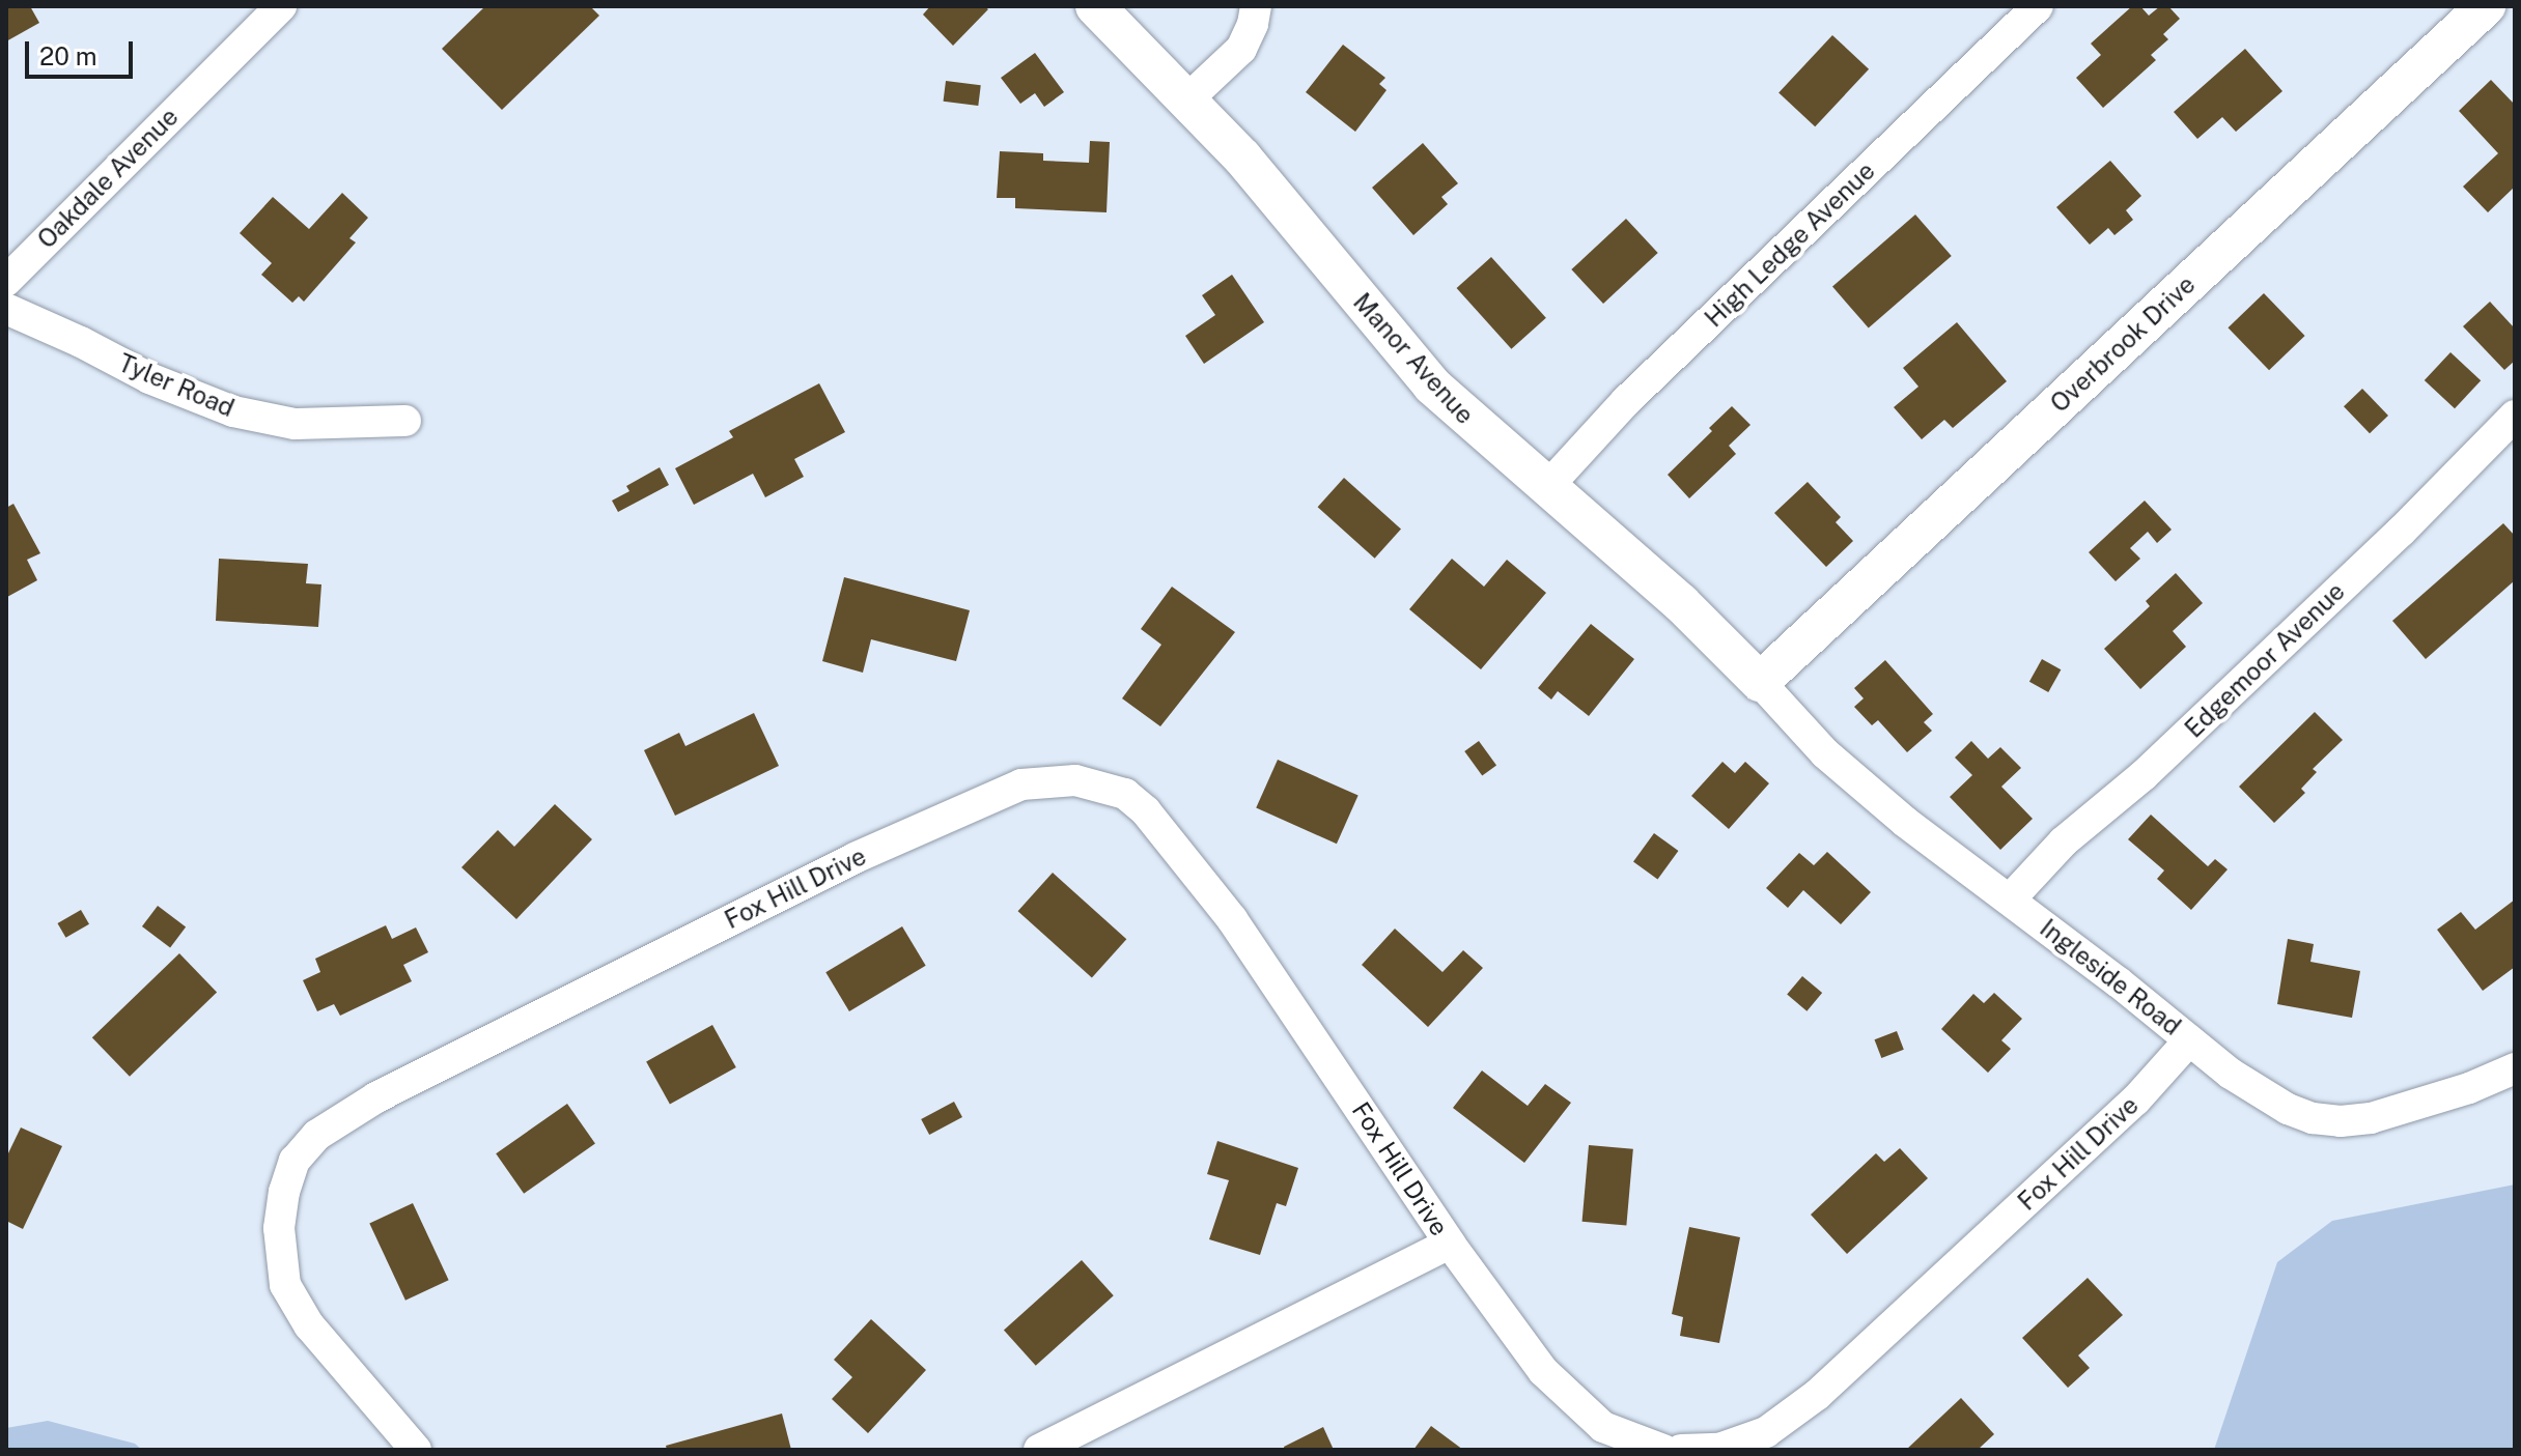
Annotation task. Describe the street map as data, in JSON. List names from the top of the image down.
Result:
{
  "streets": {
    "street": [
      "Oakdale Avenue",
      "High Ledge Avenue",
      "Overbrook Drive",
      "Manor Avenue",
      "Tyler Road",
      "Edgemoor Avenue",
      "Fox Hill Drive",
      "Ingleside Road"
    ]
  },
  "crossings": [
    ["High Ledge Avenue", "Manor Avenue"],
    ["Overbrook Drive", "Manor Avenue"],
    ["Overbrook Drive", "Ingleside Road"],
    ["Manor Avenue", "Ingleside Road"],
    ["Edgemoor Avenue", "Ingleside Road"],
    ["Fox Hill Drive", "Ingleside Road"]
  ],
  "scale_bar": "20 m"
}
